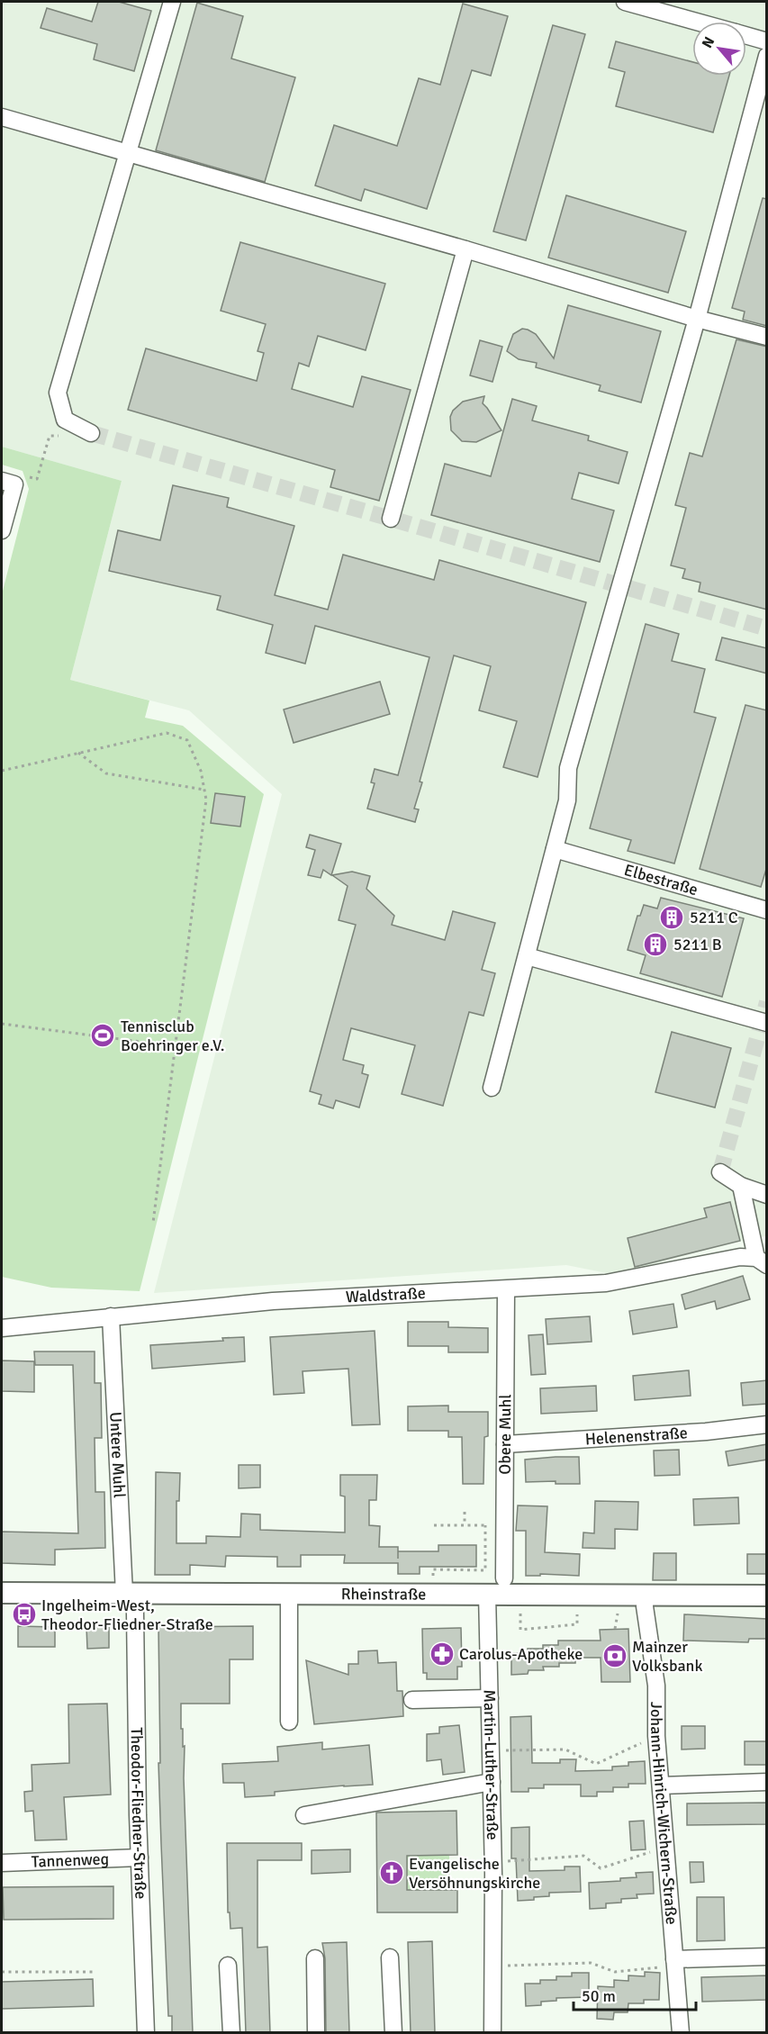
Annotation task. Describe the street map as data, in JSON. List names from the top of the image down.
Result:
{
  "streets": {
    "main road": ["Rheinstraße"],
    "street": [
      "Elbestraße",
      "Waldstraße",
      "Obere Muhl",
      "Helenenstraße",
      "Untere Muhl",
      "Martin-Luther-Straße",
      "Theodor-Fliedner-Straße",
      "Johann-Hinrich-Wichern-Straße",
      "Tannenweg"
    ]
  },
  "crossings": [
    ["Waldstraße", "Obere Muhl"],
    ["Waldstraße", "Untere Muhl"],
    ["Obere Muhl", "Helenenstraße"],
    ["Untere Muhl", "Rheinstraße"],
    ["Untere Muhl", "Theodor-Fliedner-Straße"],
    ["Rheinstraße", "Martin-Luther-Straße"],
    ["Rheinstraße", "Theodor-Fliedner-Straße"],
    ["Rheinstraße", "Johann-Hinrich-Wichern-Straße"],
    ["Theodor-Fliedner-Straße", "Tannenweg"]
  ],
  "places": {
    "building": ["5211 C", "5211 B"],
    "sports": ["Tennisclub Boehringer e.V."],
    "bus stop": ["Ingelheim-West, Theodor-Fliedner-Straße"],
    "pharmacy": ["Carolus-Apotheke"],
    "bank": ["Mainzer Volksbank"],
    "church": ["Evangelische Versöhnungskirche"]
  },
  "scale_bar": "50 m",
  "north": "top left"
}
